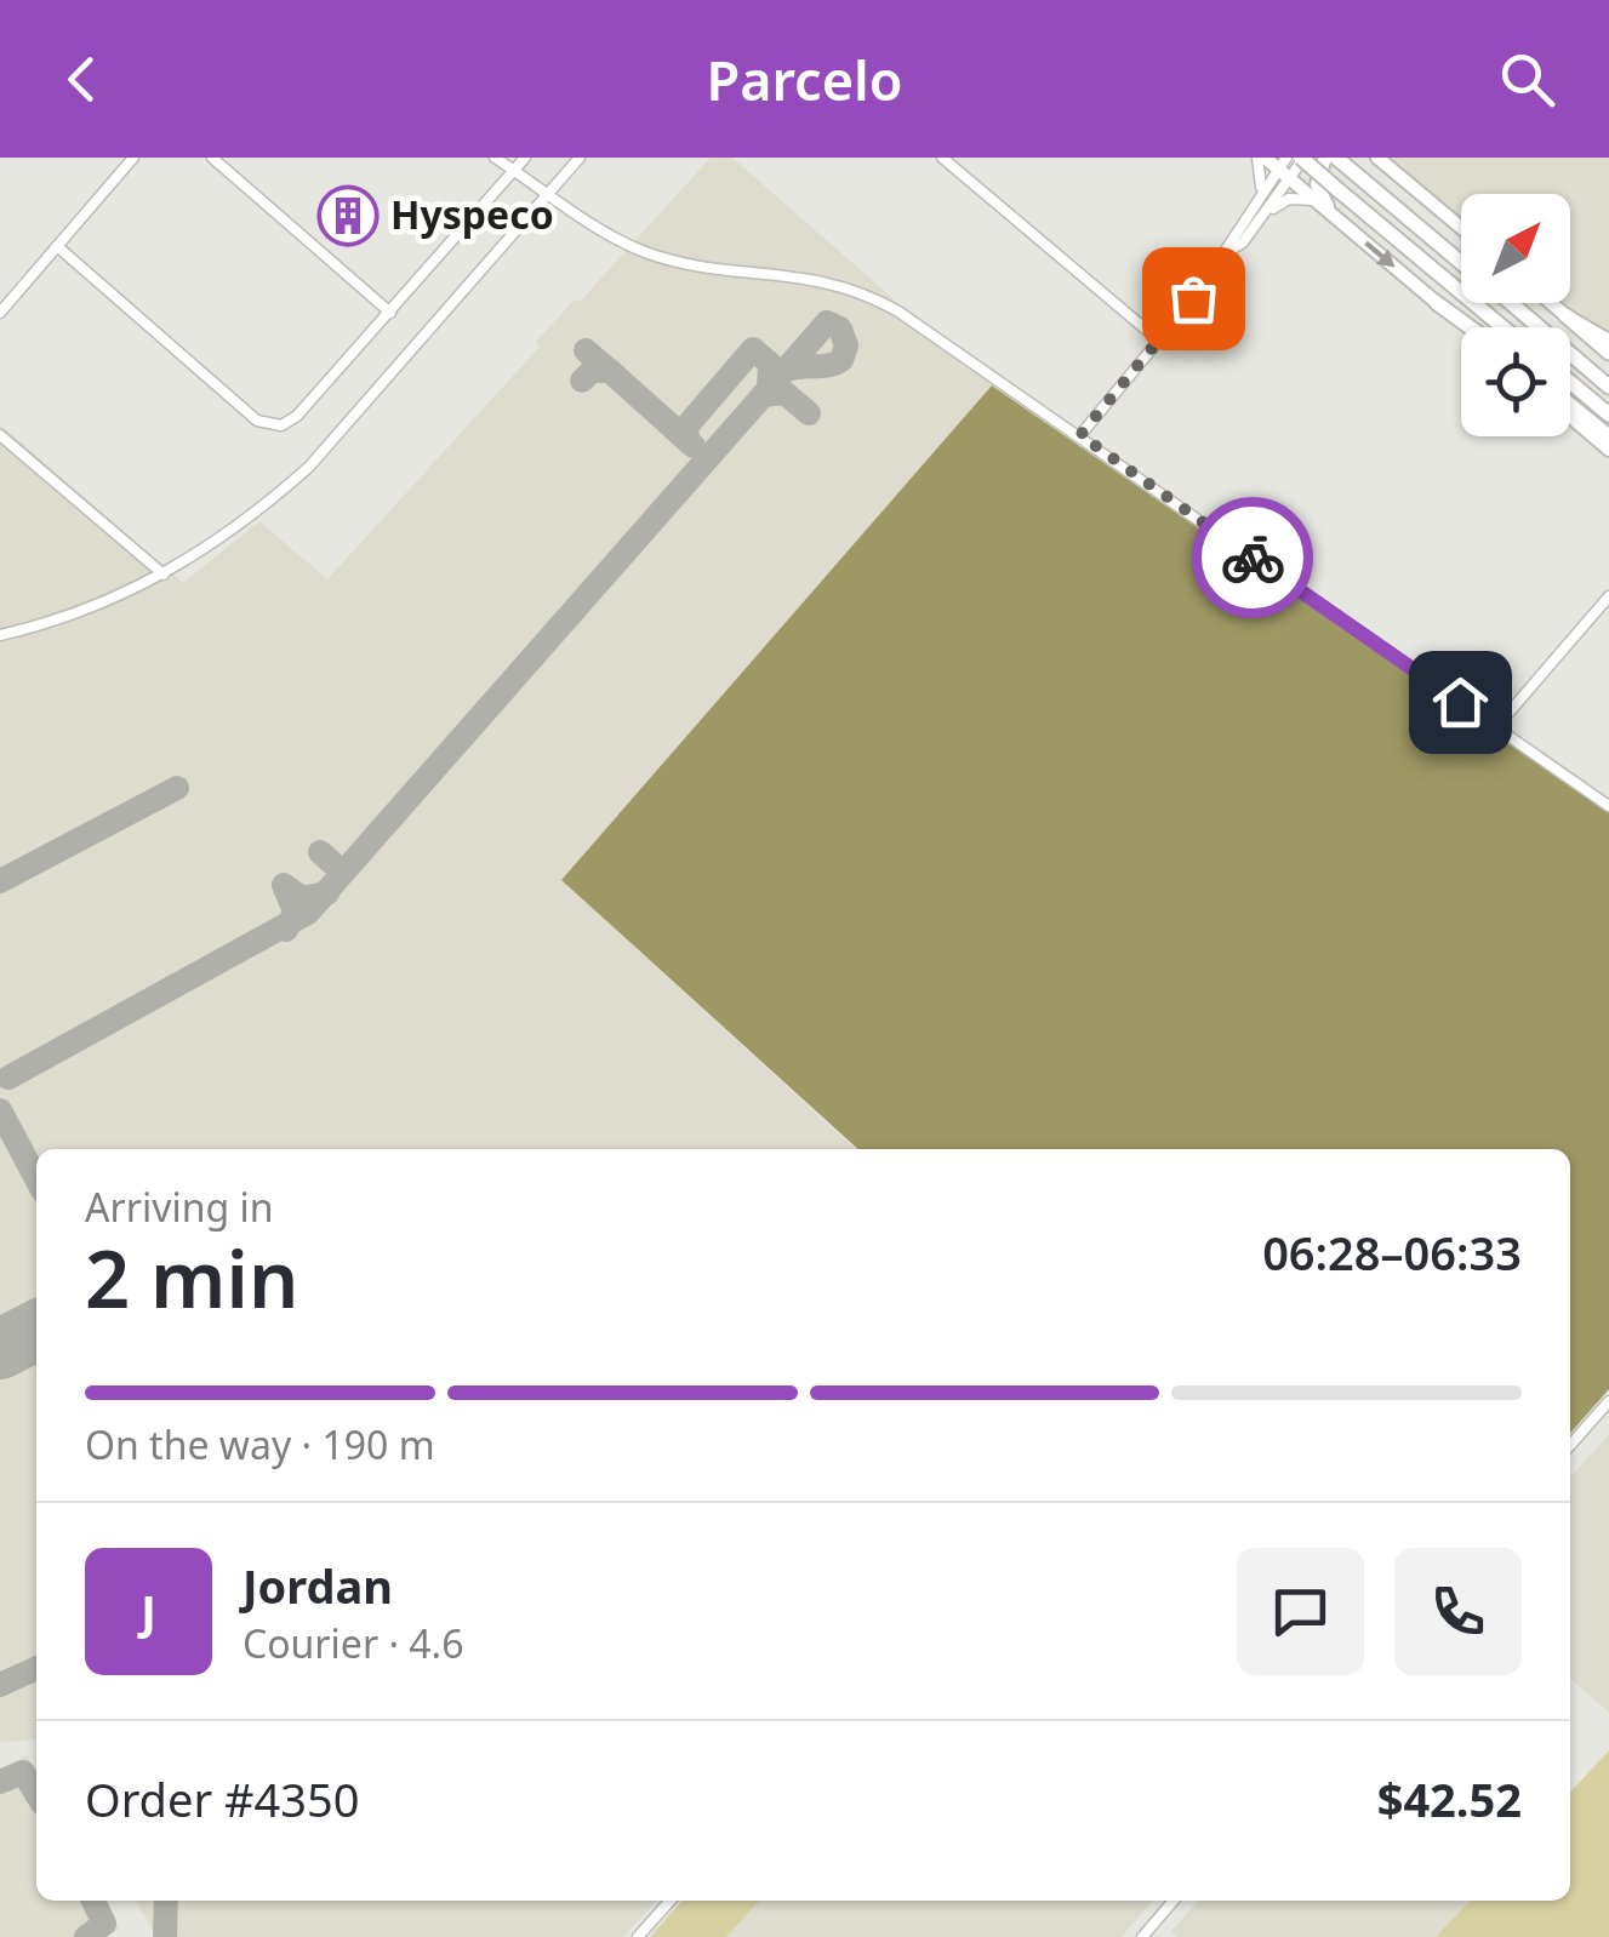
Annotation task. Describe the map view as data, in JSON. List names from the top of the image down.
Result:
{
  "places": {
    "building": ["Hyspeco"]
  },
  "north": "top right",
  "page": {
    "header": "Parcelo",
    "heading": ["2 min", "Arriving in", "06:28–06:33"],
    "panel": [
      "Jordan",
      "Courier · 4.6",
      "Order #4350",
      "$42.52"
    ],
    "bar": "On the way · 190 m",
    "round": "J"
  }
}
